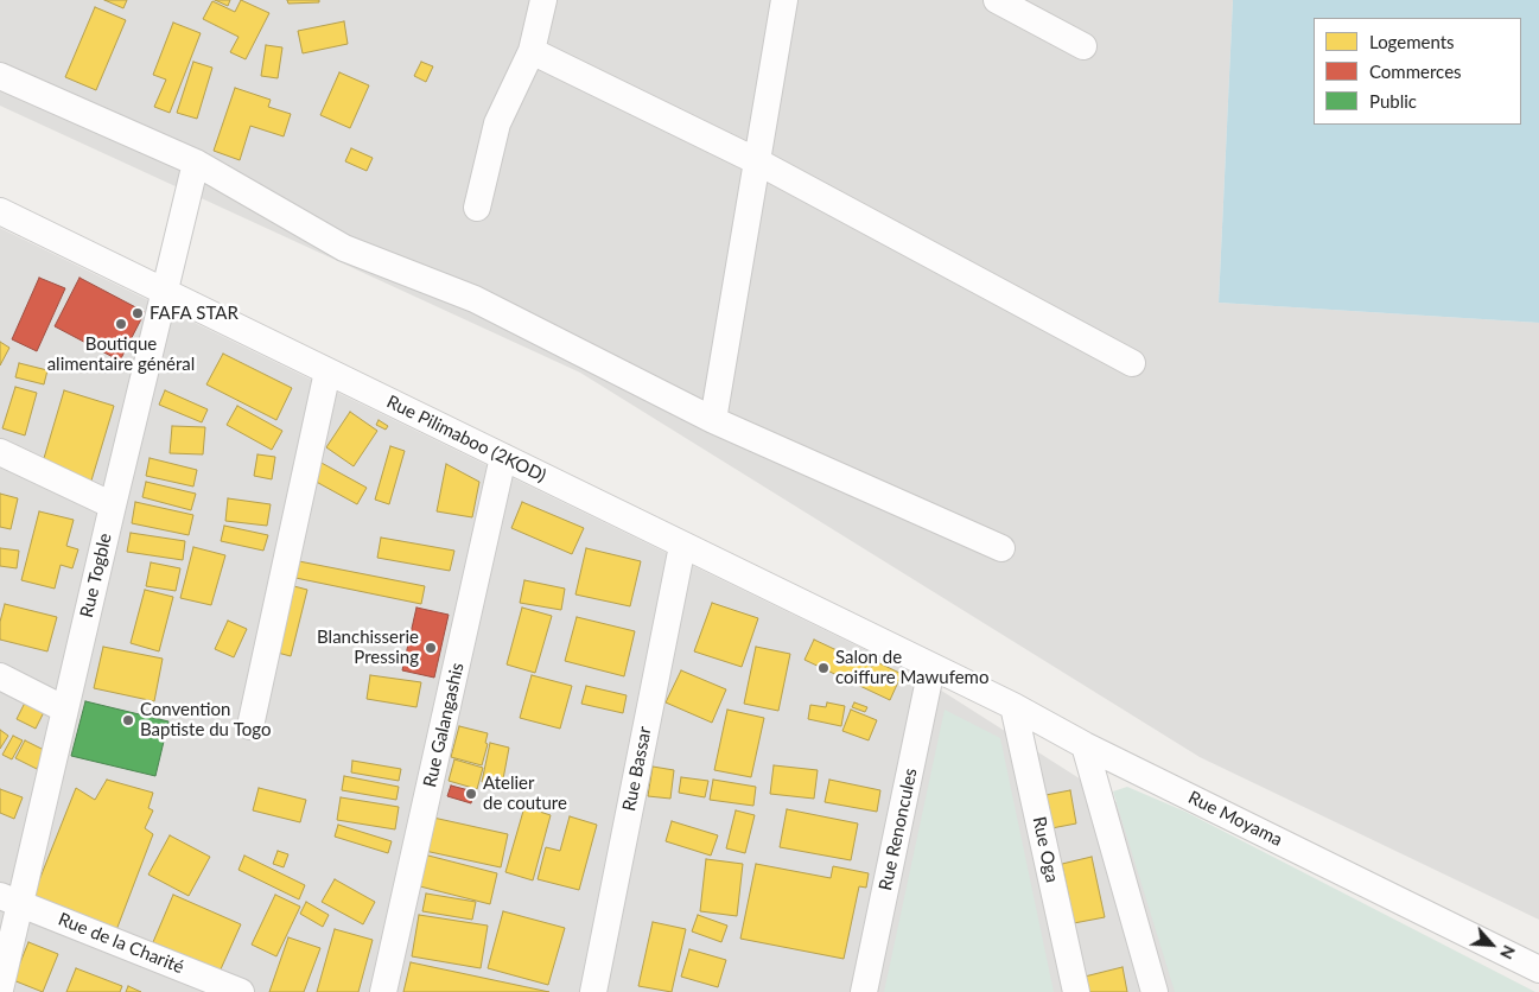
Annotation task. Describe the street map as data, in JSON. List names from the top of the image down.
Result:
{
  "streets": {
    "street": [
      "Rue Pilimaboo (2KOD)",
      "Rue Togble",
      "Rue Galangashis",
      "Rue Bassar",
      "Rue Moyama",
      "Rue Renoncules",
      "Rue Oga",
      "Rue de la Charité"
    ]
  },
  "crossings": [
    ["Rue Pilimaboo (2KOD)", "Rue Togble"],
    ["Rue Pilimaboo (2KOD)", "Rue Galangashis"],
    ["Rue Pilimaboo (2KOD)", "Rue Bassar"],
    ["Rue Pilimaboo (2KOD)", "Rue Moyama"],
    ["Rue Pilimaboo (2KOD)", "Rue Renoncules"],
    ["Rue Togble", "Rue de la Charité"],
    ["Rue Moyama", "Rue Renoncules"],
    ["Rue Moyama", "Rue Oga"]
  ],
  "places": [
    "FAFA STAR",
    "Boutique alimentaire général",
    "Blanchisserie Pressing",
    "Salon de coiffure Mawufemo",
    "Convention Baptiste du Togo",
    "Atelier de couture"
  ],
  "legend": ["Logements", "Commerces", "Public"],
  "north": "bottom right"
}
